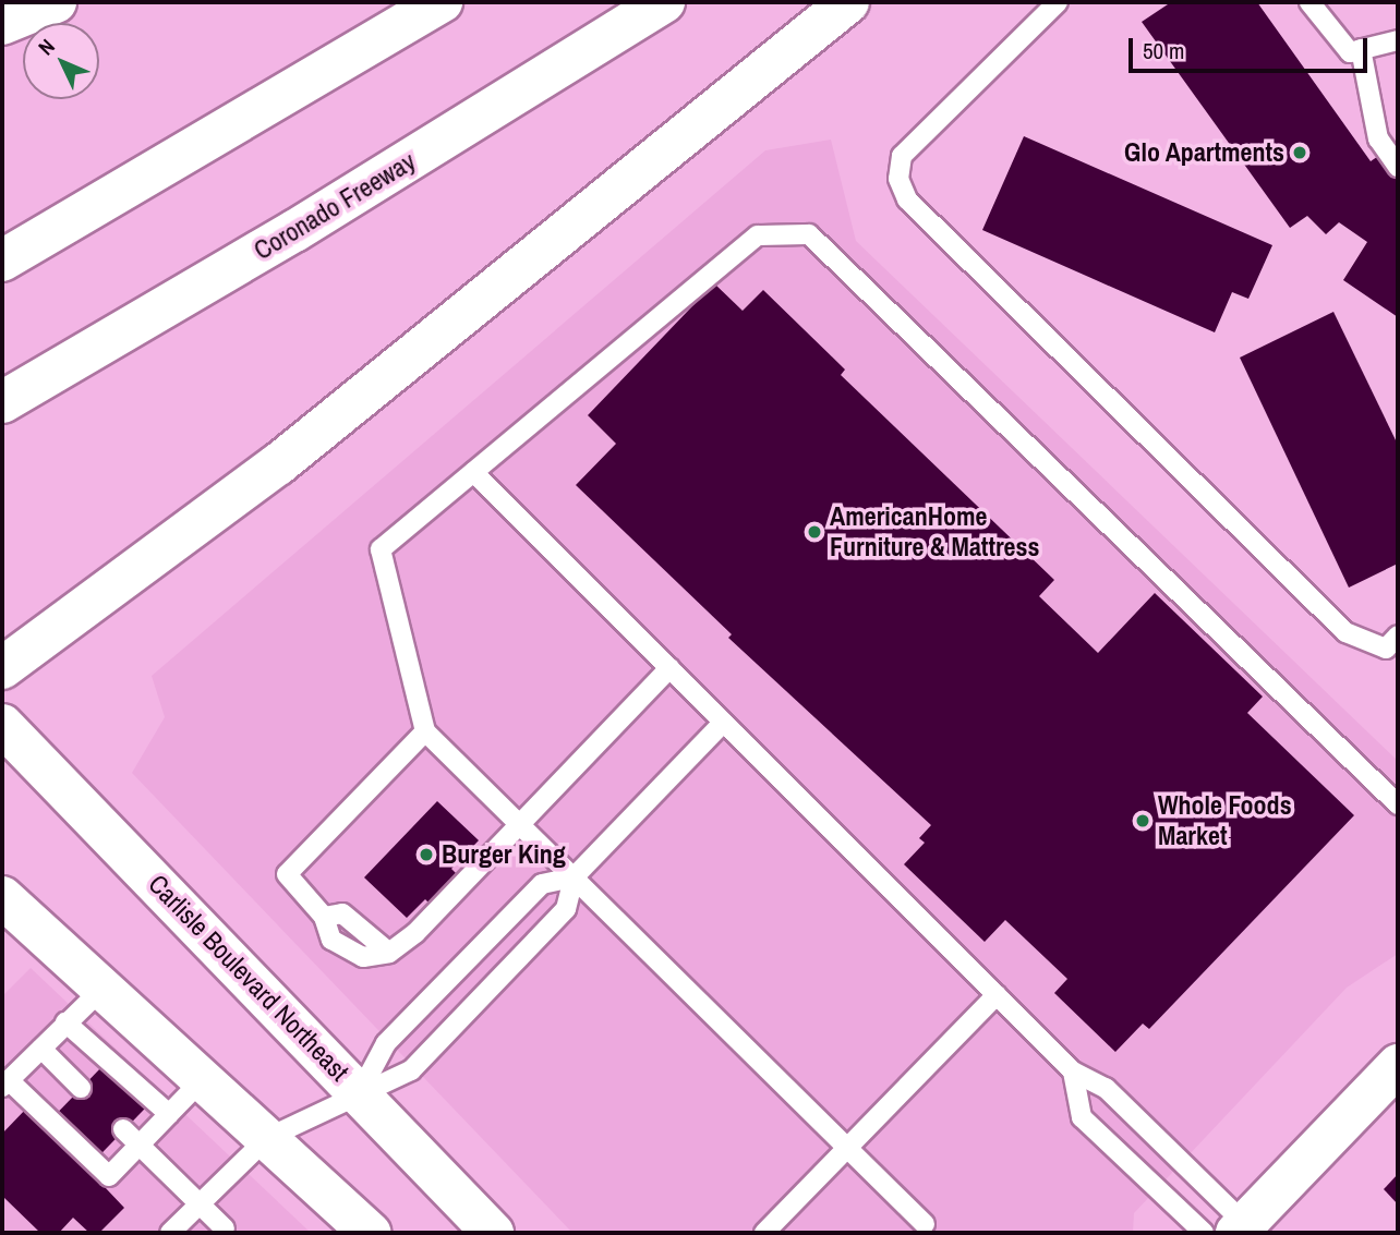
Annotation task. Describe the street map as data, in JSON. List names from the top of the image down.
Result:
{
  "streets": {
    "main road": ["Coronado Freeway", "Carlisle Boulevard Northeast"]
  },
  "places": [
    "Glo Apartments",
    "AmericanHome Furniture & Mattress",
    "Whole Foods Market",
    "Burger King"
  ],
  "scale_bar": "50 m",
  "north": "top left"
}
